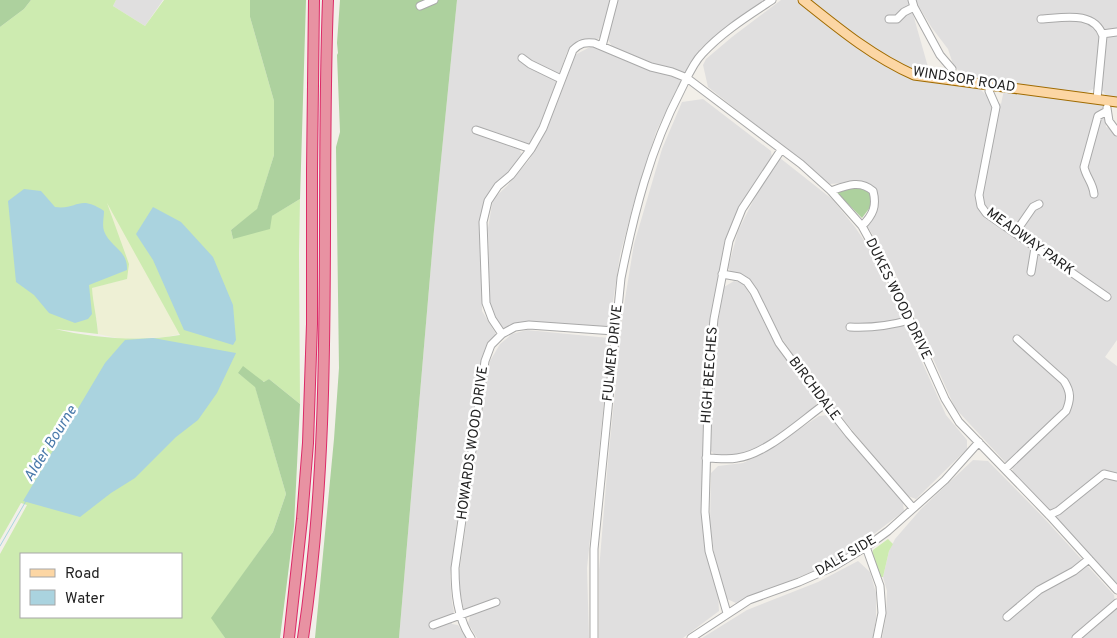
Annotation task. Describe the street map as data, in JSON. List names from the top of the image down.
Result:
{
  "streets": {
    "main road": ["WINDSOR ROAD"],
    "street": [
      "MEADWAY PARK",
      "DUKES WOOD DRIVE",
      "FULMER DRIVE",
      "HIGH BEECHES",
      "BIRCHDALE",
      "HOWARDS WOOD DRIVE",
      "DALE SIDE"
    ]
  },
  "crossings": [
    ["WINDSOR ROAD", "MEADWAY PARK"],
    ["DUKES WOOD DRIVE", "FULMER DRIVE"],
    ["DUKES WOOD DRIVE", "HIGH BEECHES"],
    ["DUKES WOOD DRIVE", "DALE SIDE"],
    ["HIGH BEECHES", "BIRCHDALE"],
    ["HIGH BEECHES", "DALE SIDE"],
    ["BIRCHDALE", "DALE SIDE"]
  ],
  "water": ["Alder Bourne"],
  "legend": ["Road", "Water"]
}
